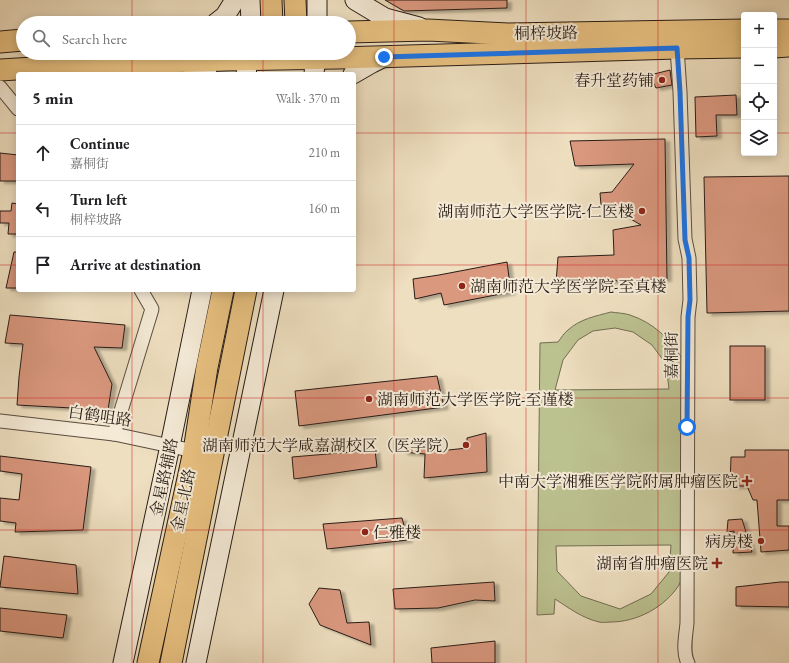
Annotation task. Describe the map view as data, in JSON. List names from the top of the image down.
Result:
{
  "streets": {
    "main road": ["桐梓坡路", "金星北路"],
    "street": ["嘉桐街", "白鹤咀路", "金星路辅路"]
  },
  "crossings": [
    ["桐梓坡路", "嘉桐街"],
    ["白鹤咀路", "金星路辅路"],
    ["白鹤咀路", "金星北路"]
  ],
  "places": {
    "other": [
      "春升堂药铺",
      "湖南师范大学医学院-仁医楼",
      "湖南师范大学医学院-至真楼",
      "湖南师范大学医学院-至谨楼",
      "湖南师范大学咸嘉湖校区（医学院）",
      "仁雅楼",
      "病房楼"
    ],
    "health": ["中南大学湘雅医学院附属肿瘤医院", "湖南省肿瘤医院"]
  },
  "page": {
    "map_buttons": ["+", "−"],
    "search": "Search here",
    "heading": ["5 min", "Walk · 370 m"],
    "list": [
      ["Continue", "嘉桐街", "210 m"],
      ["Turn left", "桐梓坡路", "160 m"],
      "Arrive at destination"
    ]
  }
}
